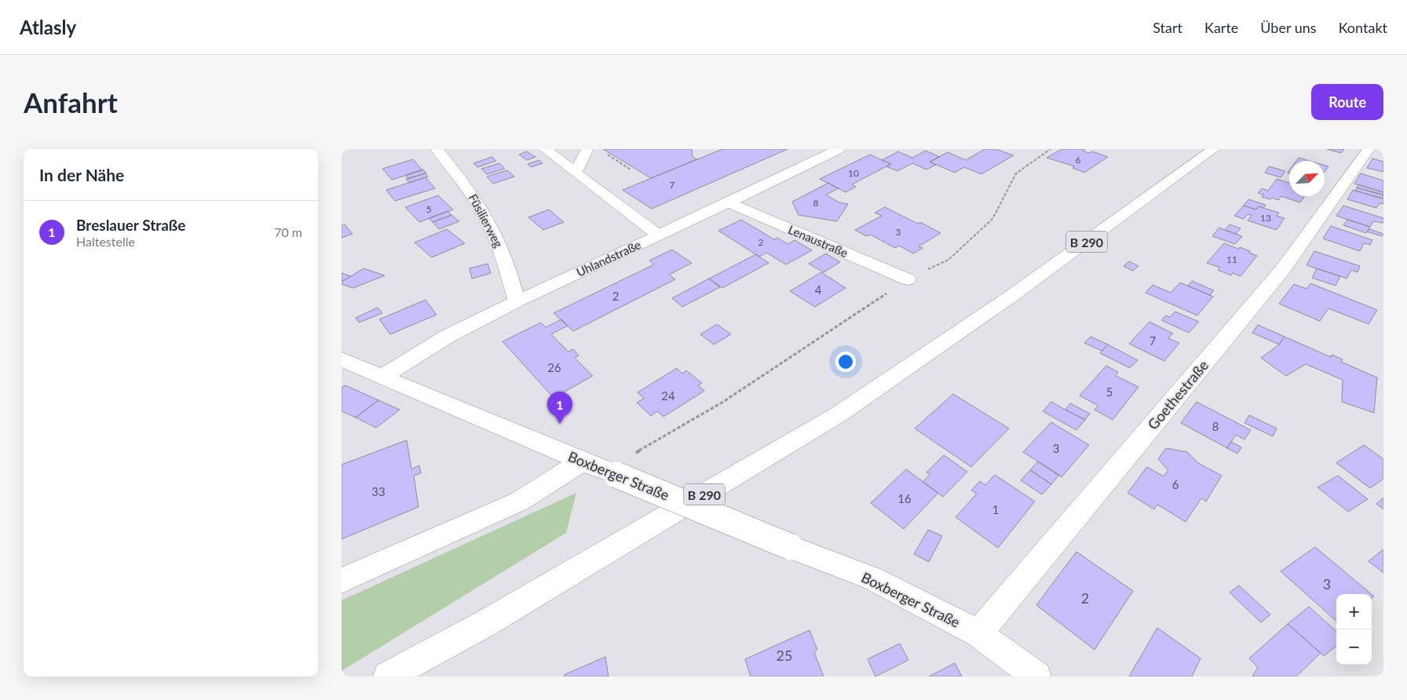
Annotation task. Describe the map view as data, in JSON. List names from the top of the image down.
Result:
{
  "streets": {
    "street": [
      "Füsilierweg",
      "Lenaustraße",
      "B 290",
      "Uhlandstraße",
      "Goethestraße",
      "Boxberger Straße"
    ]
  },
  "crossings": [
    ["Füsilierweg", "Uhlandstraße"],
    ["Lenaustraße", "Uhlandstraße"],
    ["Uhlandstraße", "Boxberger Straße"],
    ["Goethestraße", "Boxberger Straße"]
  ],
  "house_numbers": [
    "6",
    "10",
    "7",
    "8",
    "5",
    "13",
    "3",
    "2",
    "11",
    "4",
    "2",
    "7",
    "26",
    "5",
    "24",
    "8",
    "3",
    "6",
    "33",
    "16",
    "1",
    "3",
    "2",
    "25"
  ],
  "north": "top right",
  "page": {
    "header": "Atlasly",
    "nav": [
      "Start",
      "Karte",
      "Über uns",
      "Kontakt"
    ],
    "buttons": "Route",
    "title": "Anfahrt",
    "heading": "In der Nähe",
    "list": [
      {
        "mark": "1",
        "name": "Breslauer Straße",
        "note": "Haltestelle",
        "value": "70 m"
      }
    ],
    "pins": "1",
    "map_buttons": ["+", "−"]
  }
}
